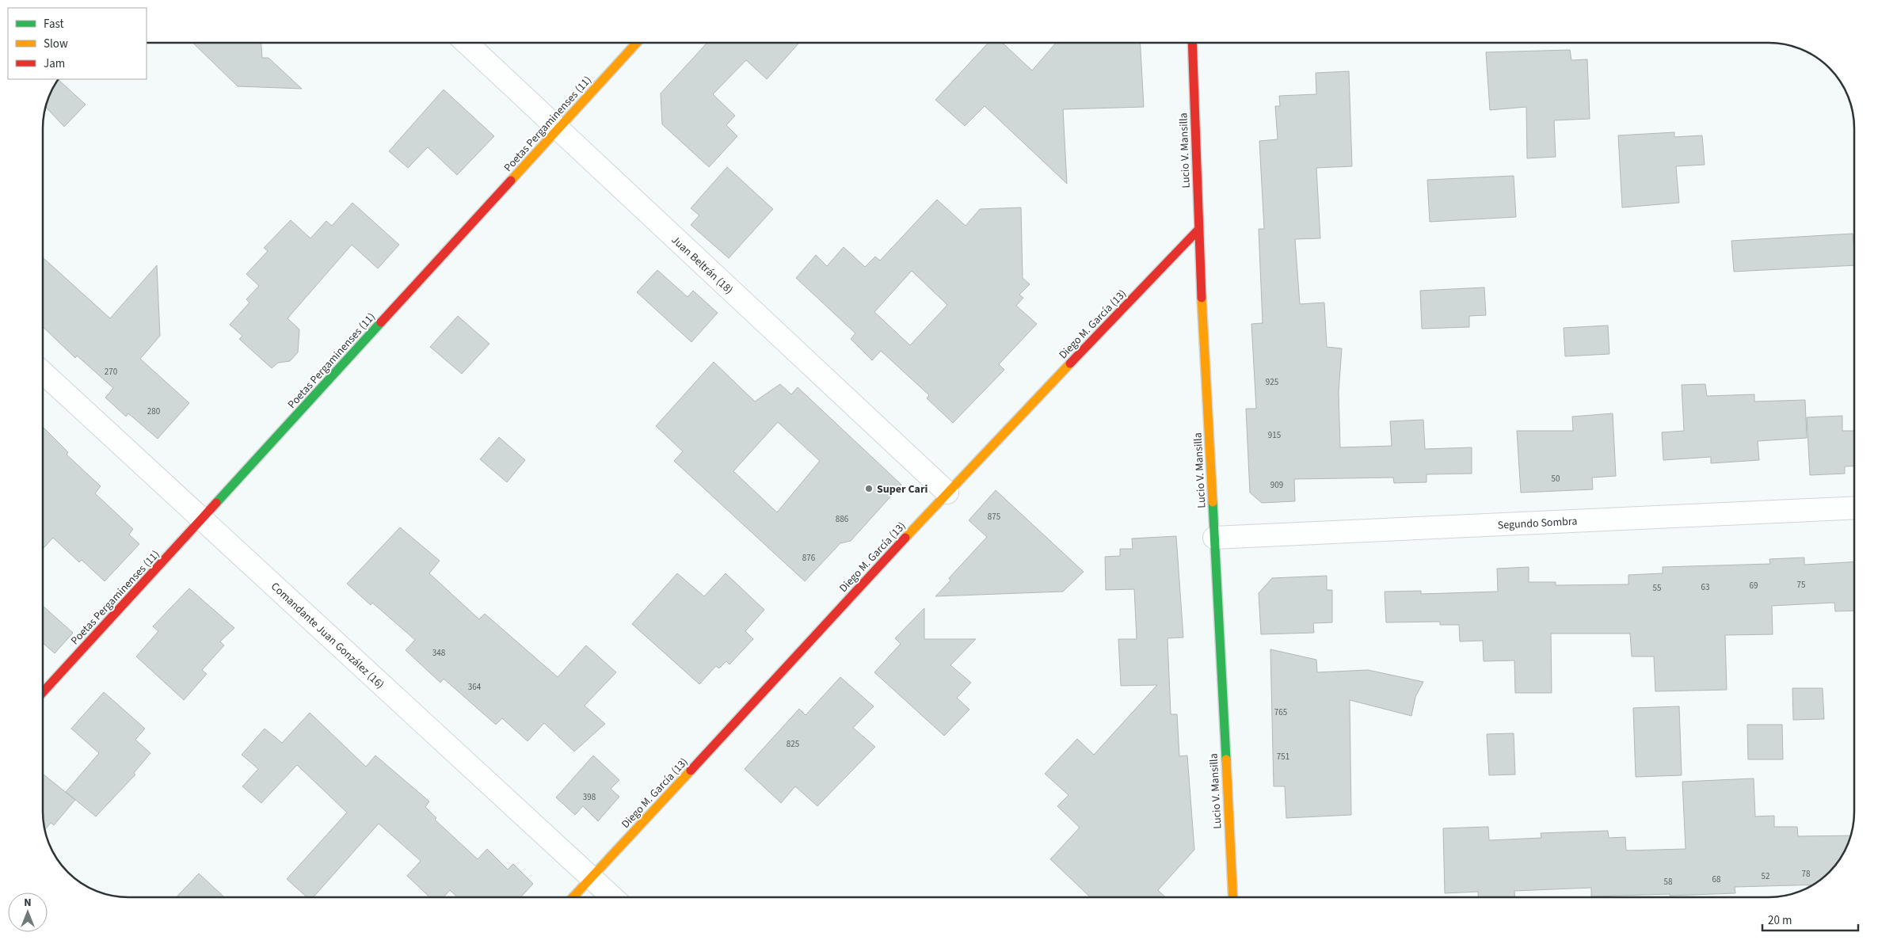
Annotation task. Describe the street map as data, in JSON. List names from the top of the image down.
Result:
{
  "streets": {
    "street": [
      "Poetas Pergaminenses (11)",
      "Lucio V. Mansilla",
      "Juan Beltrán (18)",
      "Diego M. García (13)",
      "Segundo Sombra",
      "Comandante Juan González (16)"
    ]
  },
  "crossings": [
    ["Poetas Pergaminenses (11)", "Juan Beltrán (18)"],
    ["Poetas Pergaminenses (11)", "Comandante Juan González (16)"],
    ["Lucio V. Mansilla", "Diego M. García (13)"],
    ["Lucio V. Mansilla", "Segundo Sombra"],
    ["Juan Beltrán (18)", "Diego M. García (13)"],
    ["Diego M. García (13)", "Comandante Juan González (16)"]
  ],
  "places": ["Super Cari"],
  "house_numbers": [
    "270",
    "925",
    "280",
    "915",
    "50",
    "909",
    "875",
    "886",
    "876",
    "75",
    "69",
    "63",
    "55",
    "348",
    "364",
    "765",
    "825",
    "751",
    "398",
    "78",
    "52",
    "68",
    "58"
  ],
  "legend": ["Fast", "Slow", "Jam"],
  "scale_bar": "20 m",
  "north": "top"
}
